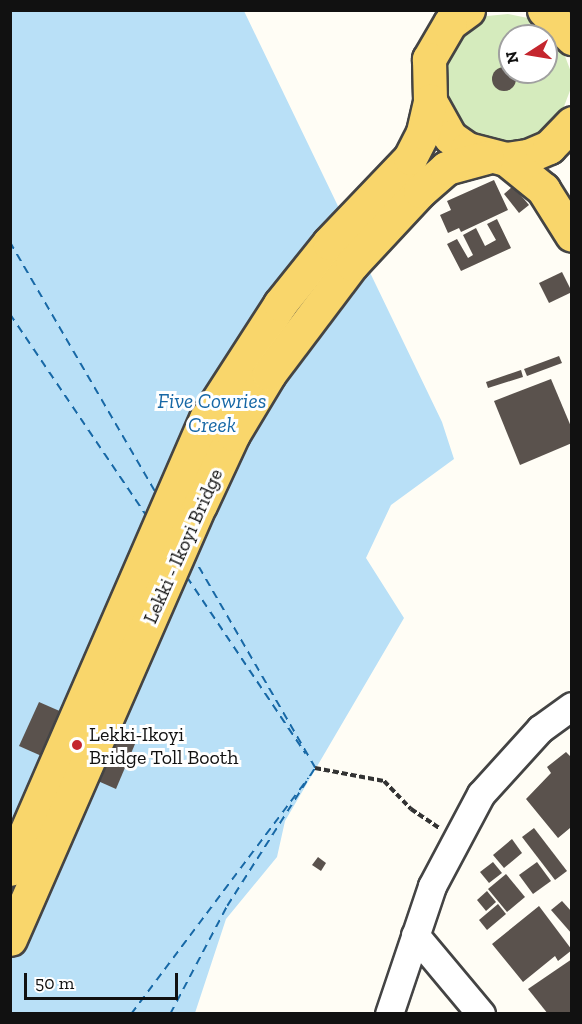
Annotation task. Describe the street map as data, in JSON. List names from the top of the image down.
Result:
{
  "streets": {
    "main road": ["Lekki - Ikoyi Bridge"]
  },
  "water": ["Five Cowries Creek"],
  "places": ["Lekki-Ikoyi Bridge Toll Booth"],
  "scale_bar": "50 m",
  "north": "left"
}
